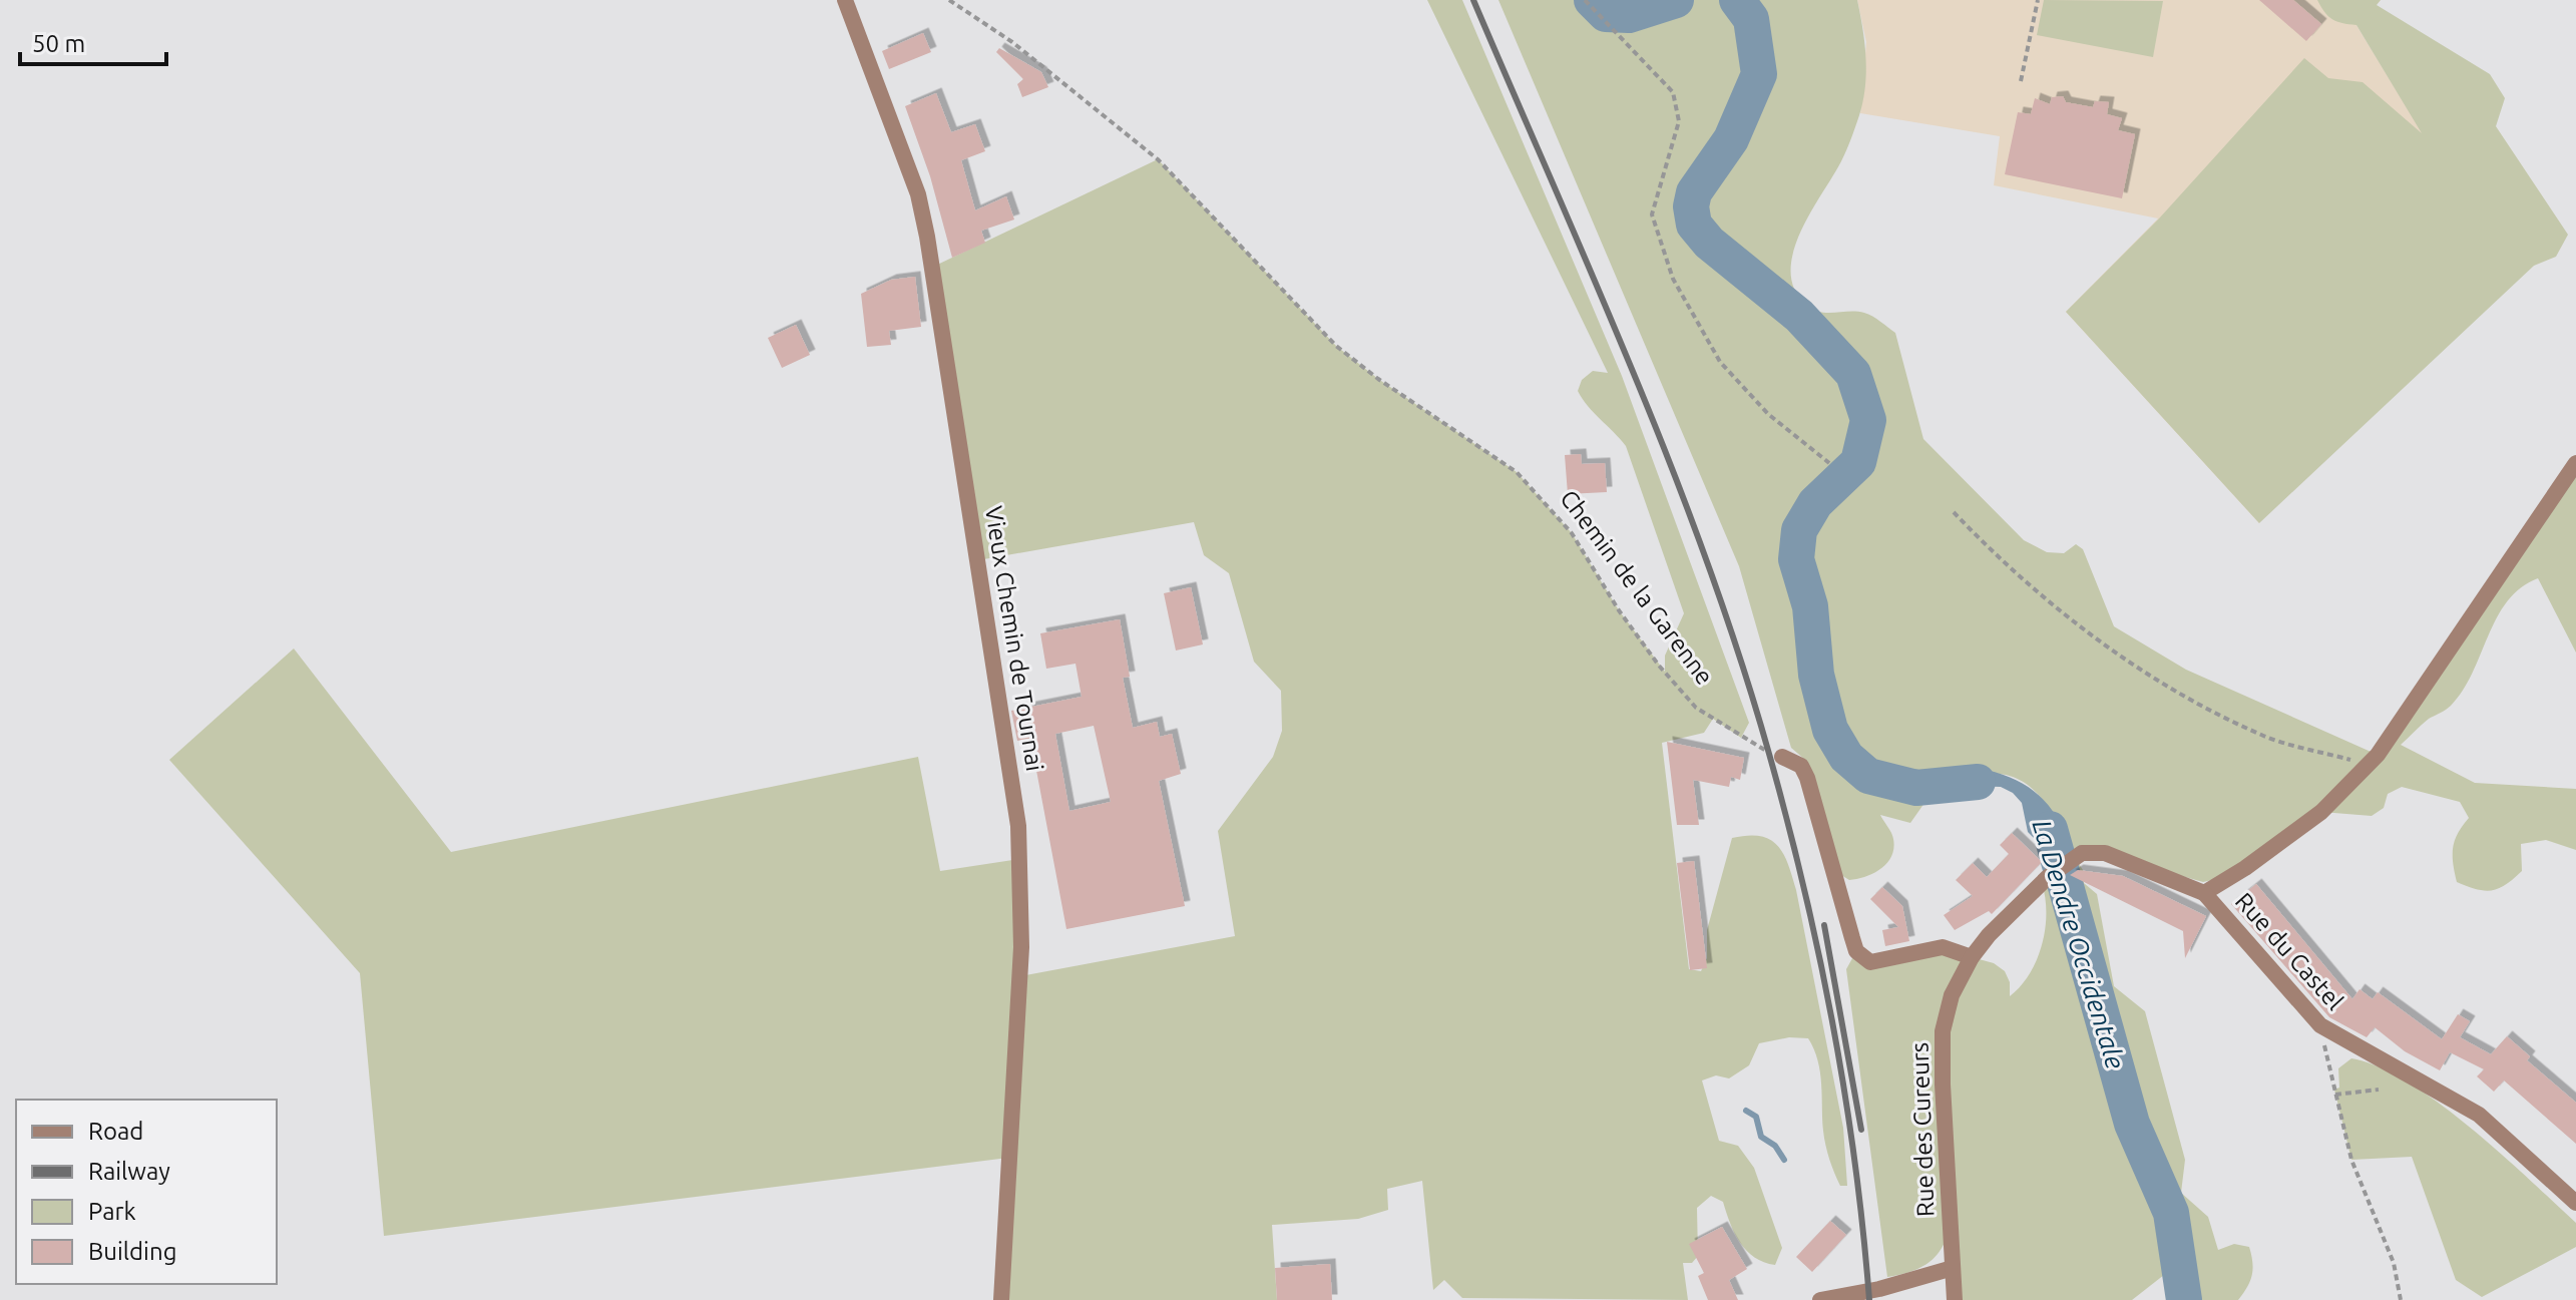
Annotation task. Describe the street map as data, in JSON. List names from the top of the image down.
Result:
{
  "streets": {
    "street": ["Vieux Chemin de Tournai", "Rue du Castel", "Rue des Cureurs"],
    "path": ["Chemin de la Garenne"]
  },
  "crossings": [
    ["Rue du Castel", "Rue des Cureurs"]
  ],
  "water": ["La Dendre Occidentale"],
  "legend": [
    "Road",
    "Railway",
    "Park",
    "Building"
  ],
  "scale_bar": "50 m"
}
